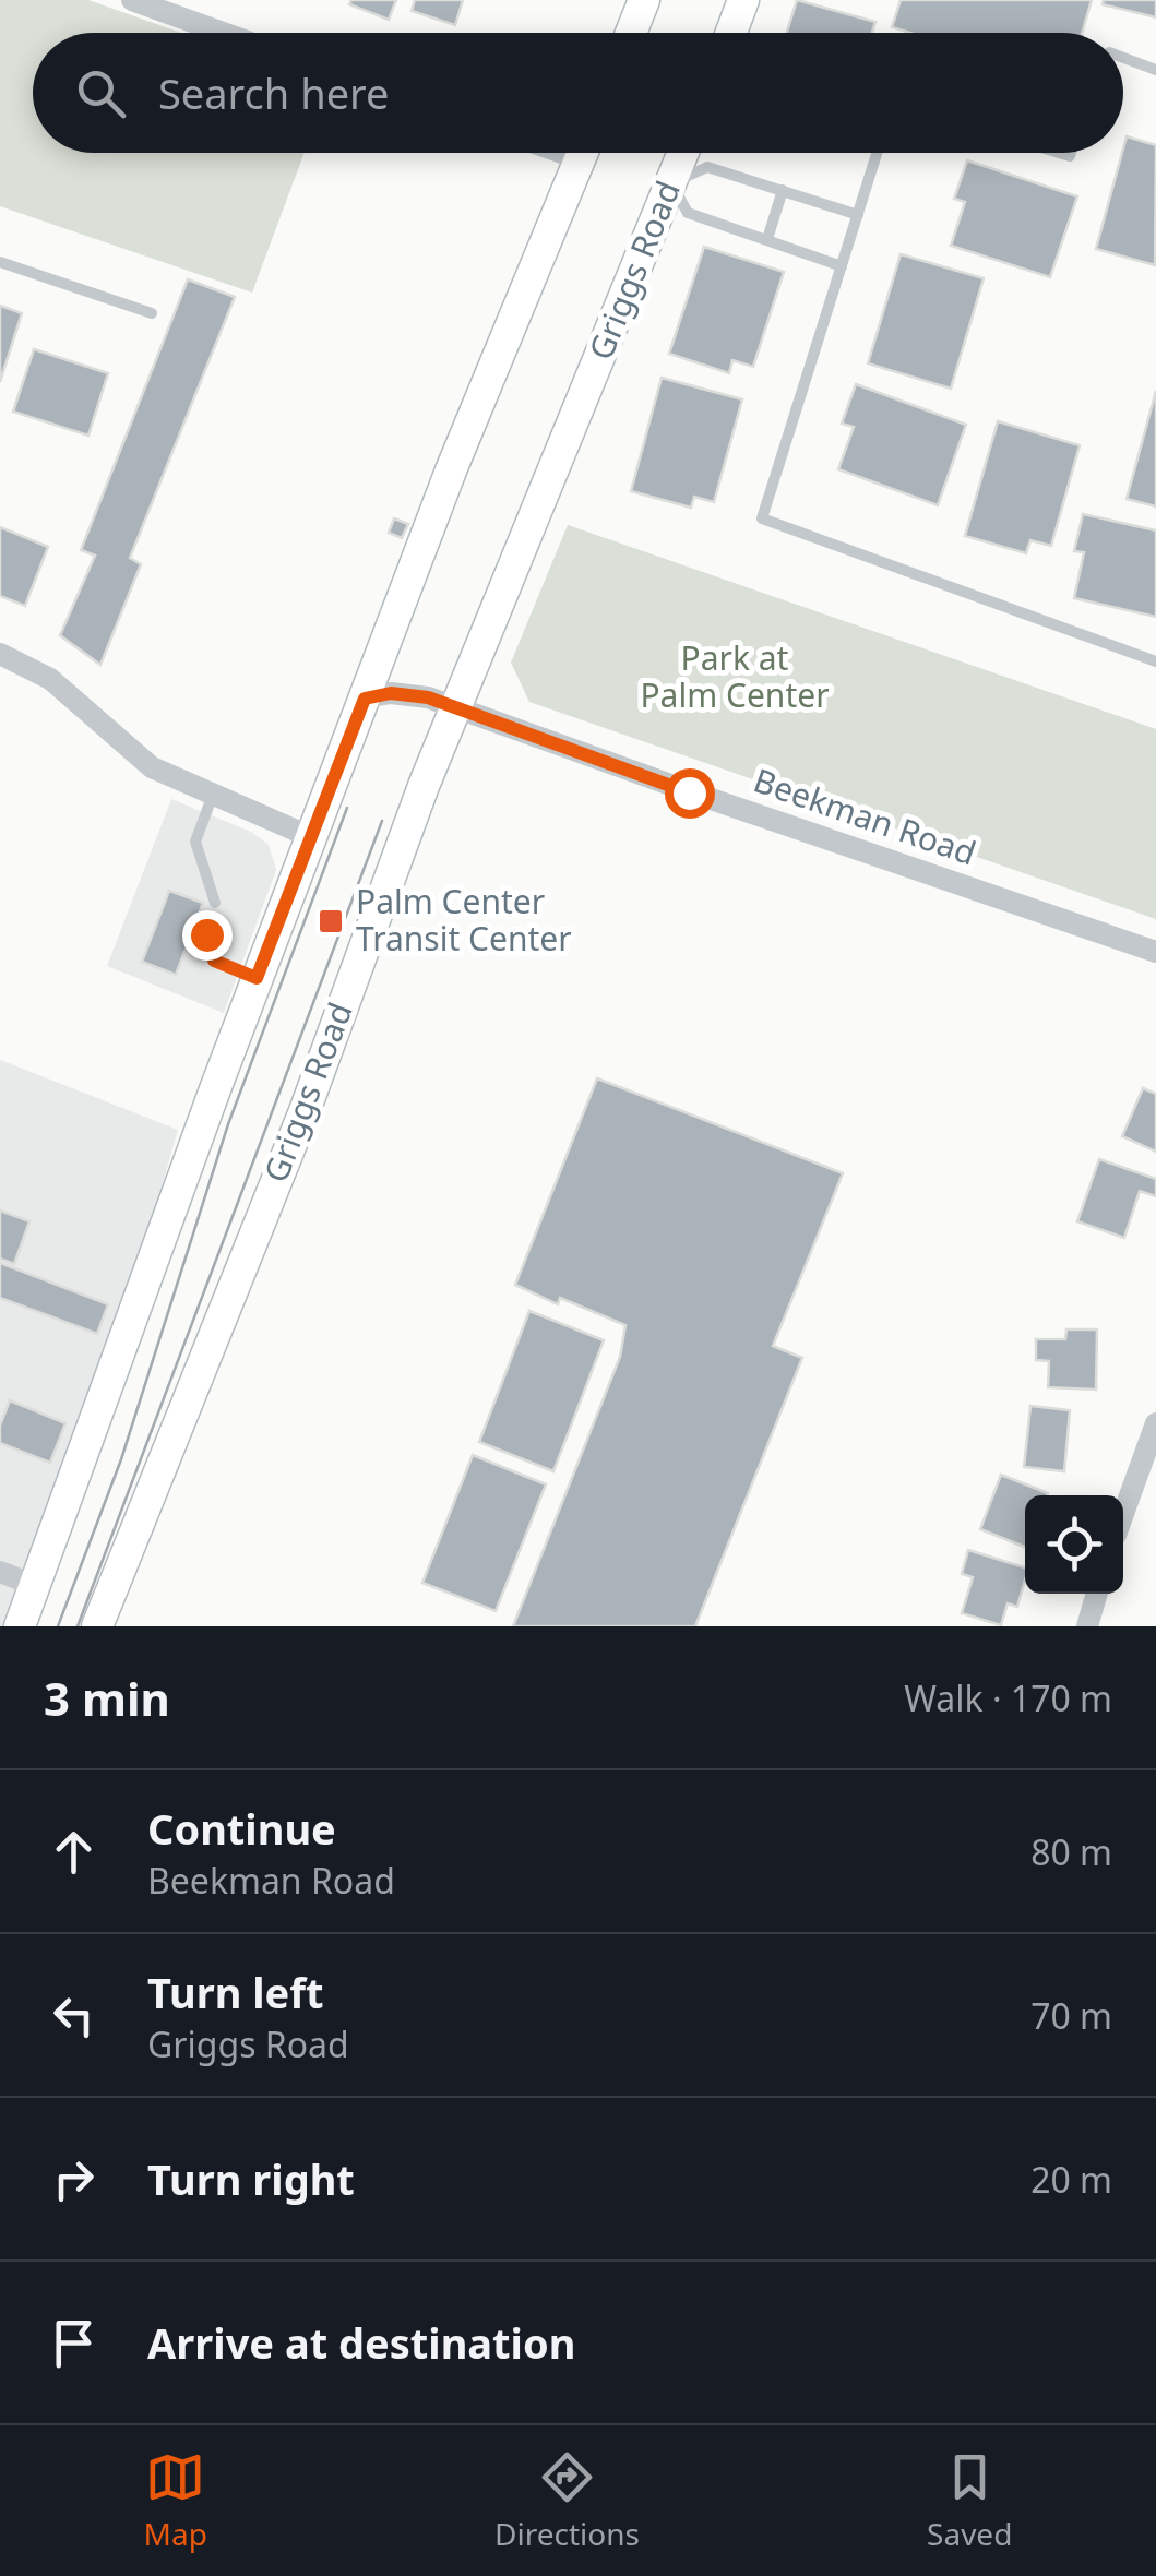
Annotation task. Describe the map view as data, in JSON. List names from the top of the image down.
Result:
{
  "streets": {
    "main road": ["Griggs Road"],
    "street": ["Beekman Road"]
  },
  "crossings": [
    ["Griggs Road", "Beekman Road"]
  ],
  "parks": ["Park at Palm Center"],
  "places": {
    "transit": ["Palm Center Transit Center"]
  },
  "page": {
    "search": "Search here",
    "heading": ["3 min", "Walk · 170 m"],
    "list": [
      ["Continue", "Beekman Road", "80 m"],
      ["Turn left", "Griggs Road", "70 m"],
      ["Turn right", "20 m"],
      "Arrive at destination"
    ],
    "nav": ["Map", "Directions", "Saved"]
  }
}
